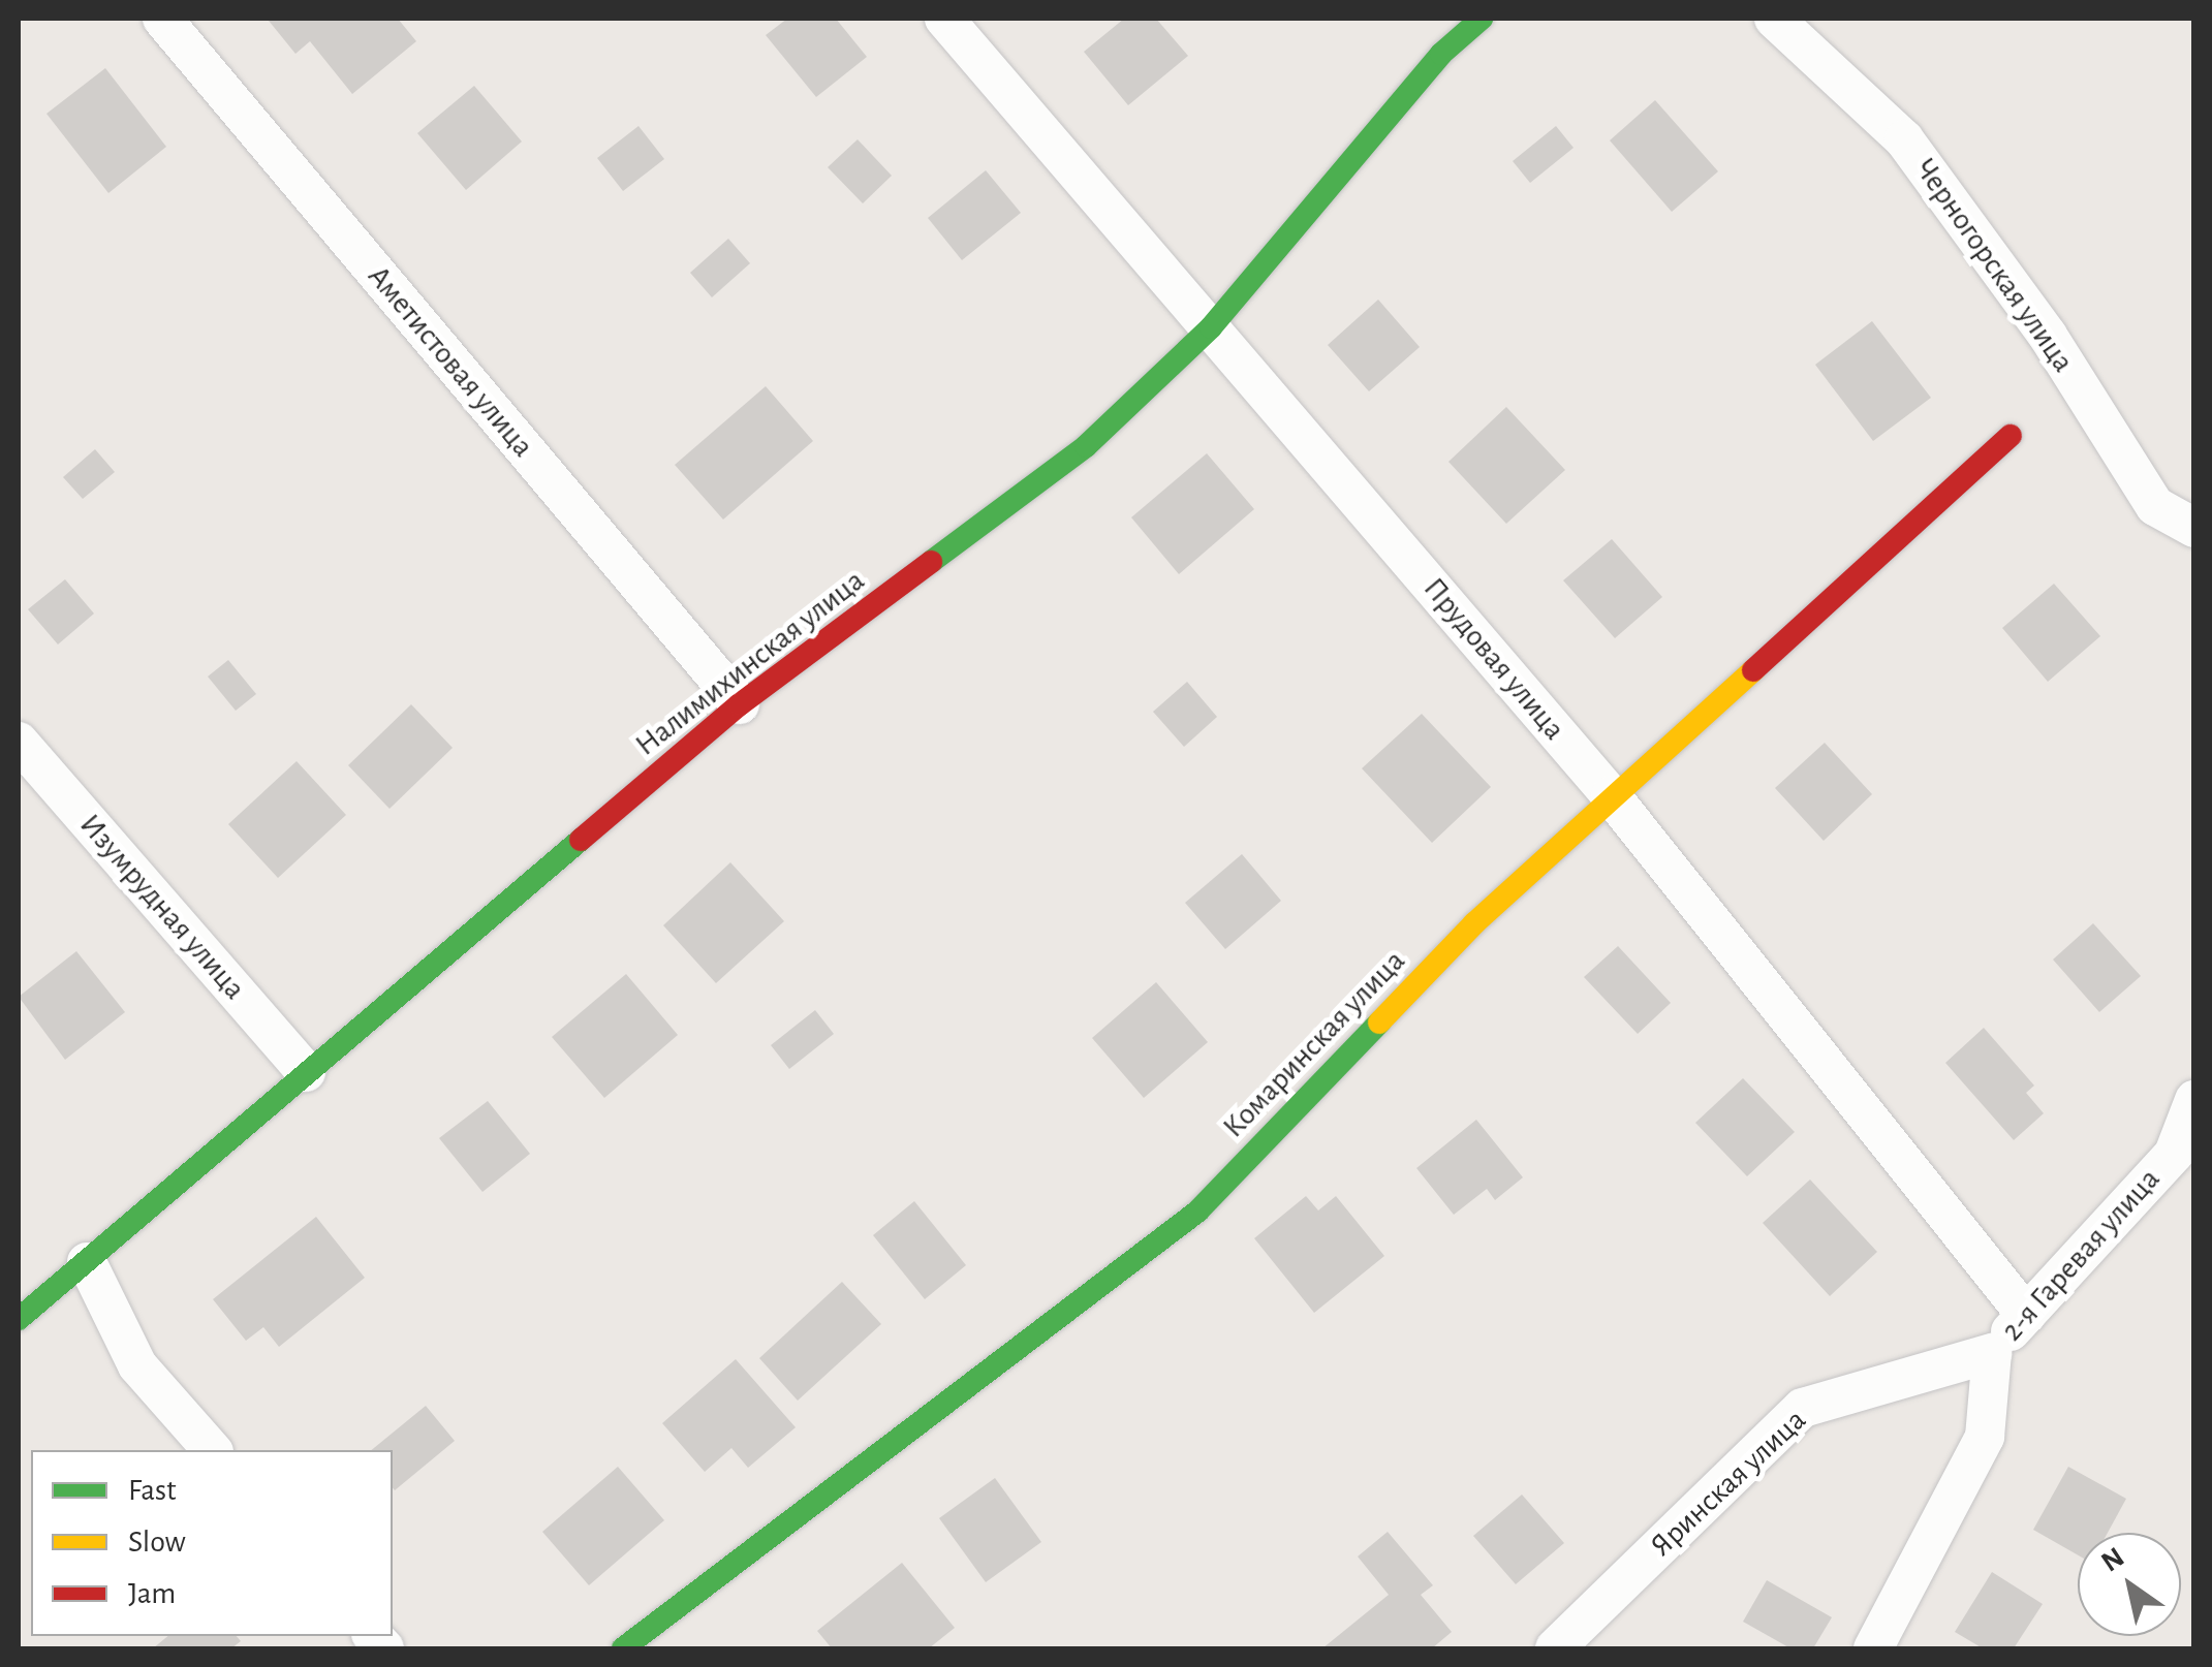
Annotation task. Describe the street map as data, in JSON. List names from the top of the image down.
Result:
{
  "streets": {
    "street": [
      "Черногорская улица",
      "Аметистовая улица",
      "Прудовая улица",
      "Налимихинская улица",
      "Изумрудная улица",
      "Комаринская улица",
      "2-я Гаревая улица",
      "Яринская улица"
    ]
  },
  "crossings": [
    ["Аметистовая улица", "Налимихинская улица"],
    ["Прудовая улица", "Налимихинская улица"],
    ["Прудовая улица", "Комаринская улица"],
    ["Прудовая улица", "2-я Гаревая улица"],
    ["Налимихинская улица", "Изумрудная улица"],
    ["2-я Гаревая улица", "Яринская улица"]
  ],
  "legend": ["Fast", "Slow", "Jam"],
  "north": "top left"
}
